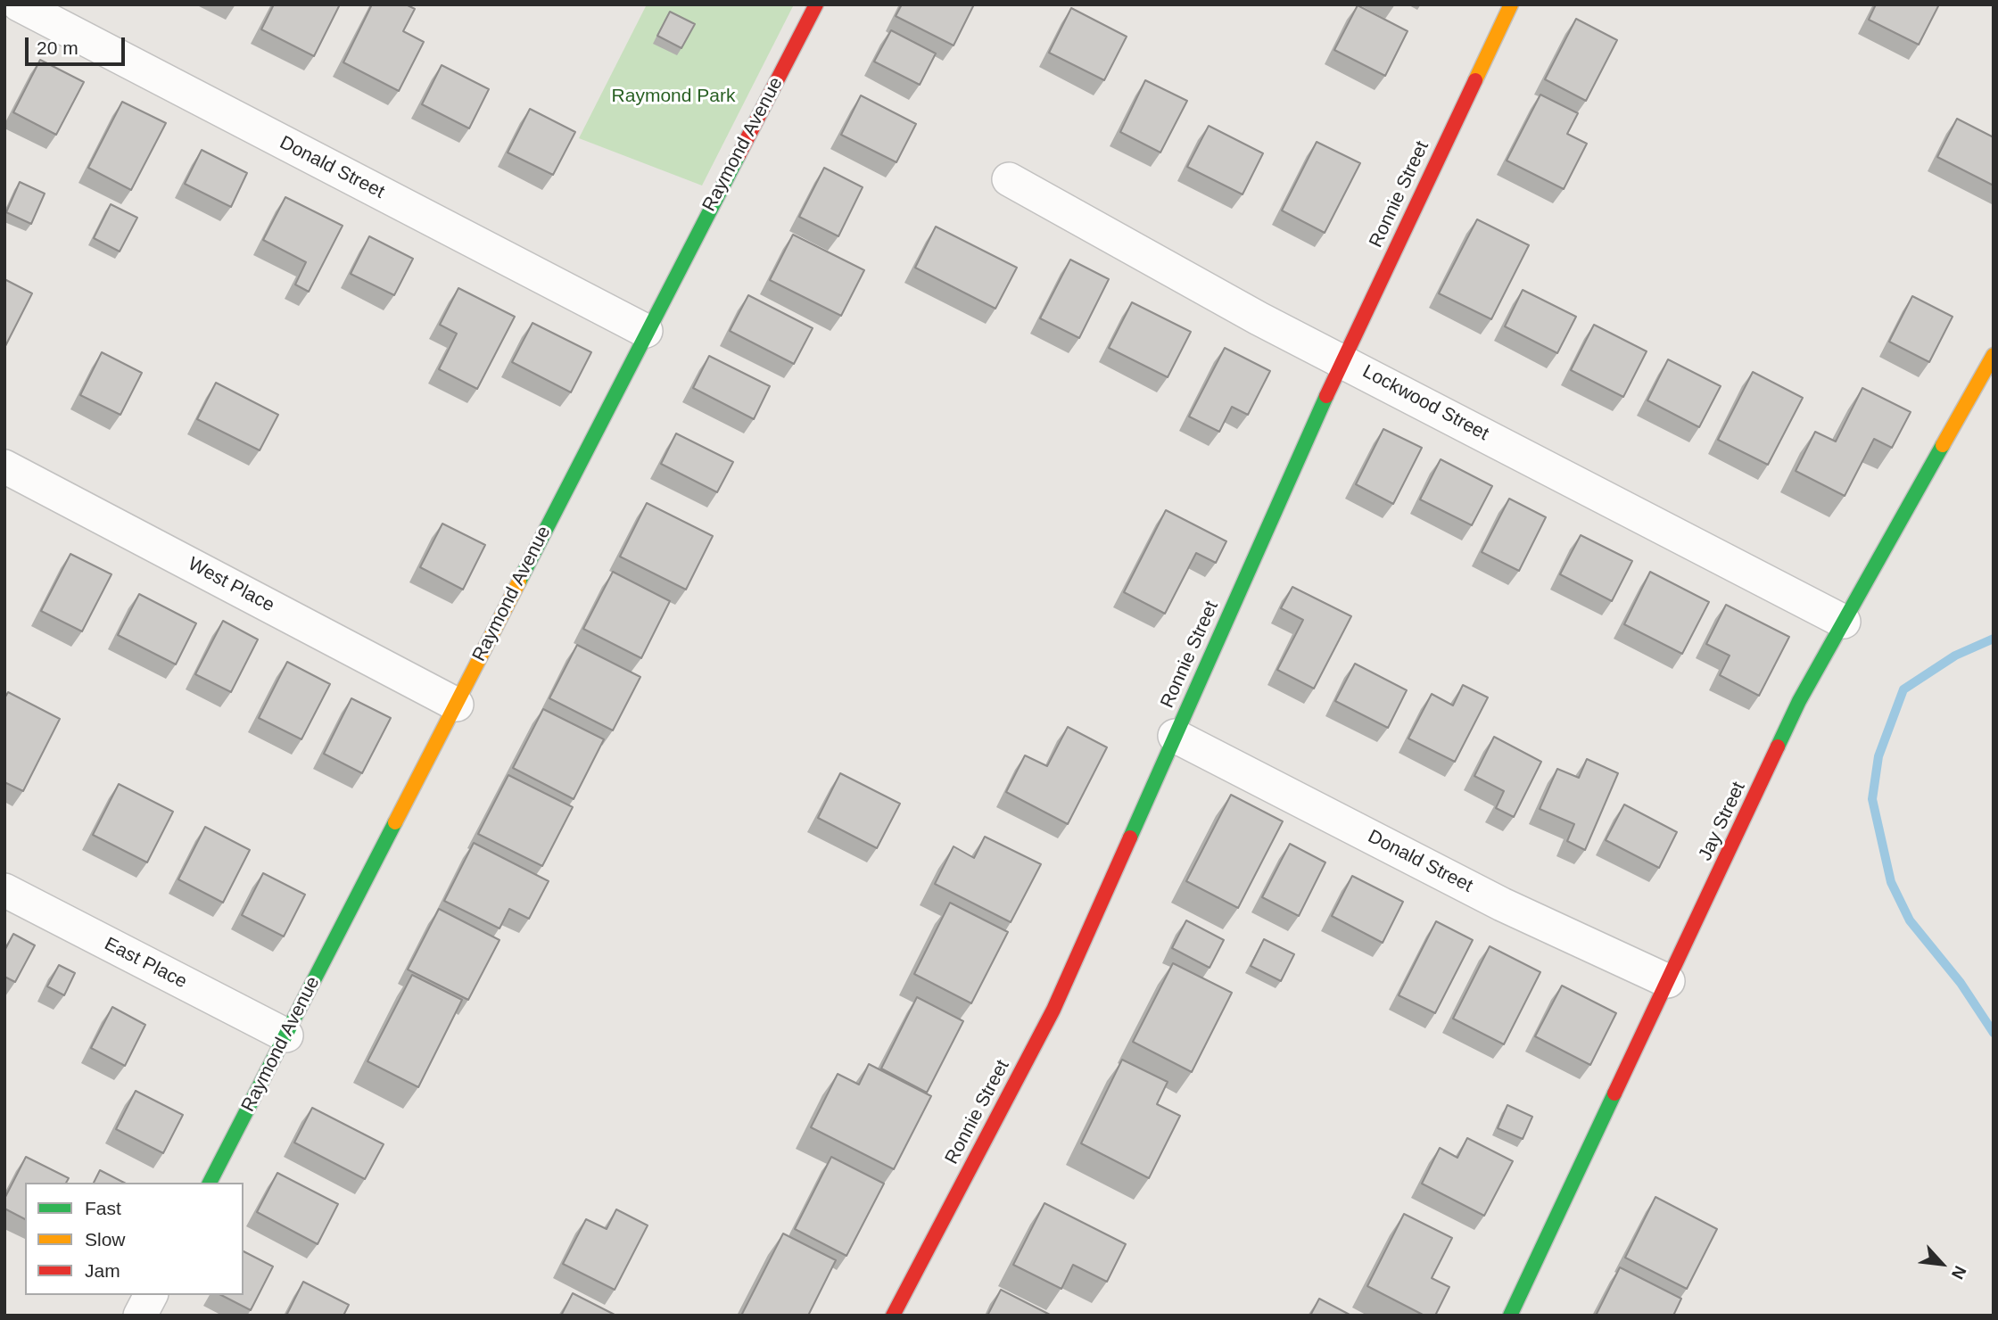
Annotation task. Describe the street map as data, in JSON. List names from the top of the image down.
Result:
{
  "streets": {
    "street": [
      "Raymond Avenue",
      "Donald Street",
      "Ronnie Street",
      "Lockwood Street",
      "West Place",
      "Jay Street",
      "East Place"
    ]
  },
  "crossings": [
    ["Raymond Avenue", "Donald Street"],
    ["Raymond Avenue", "West Place"],
    ["Raymond Avenue", "East Place"],
    ["Donald Street", "Ronnie Street"],
    ["Donald Street", "Jay Street"],
    ["Ronnie Street", "Lockwood Street"],
    ["Lockwood Street", "Jay Street"]
  ],
  "parks": ["Raymond Park"],
  "legend": ["Fast", "Slow", "Jam"],
  "scale_bar": "20 m",
  "north": "bottom right"
}
